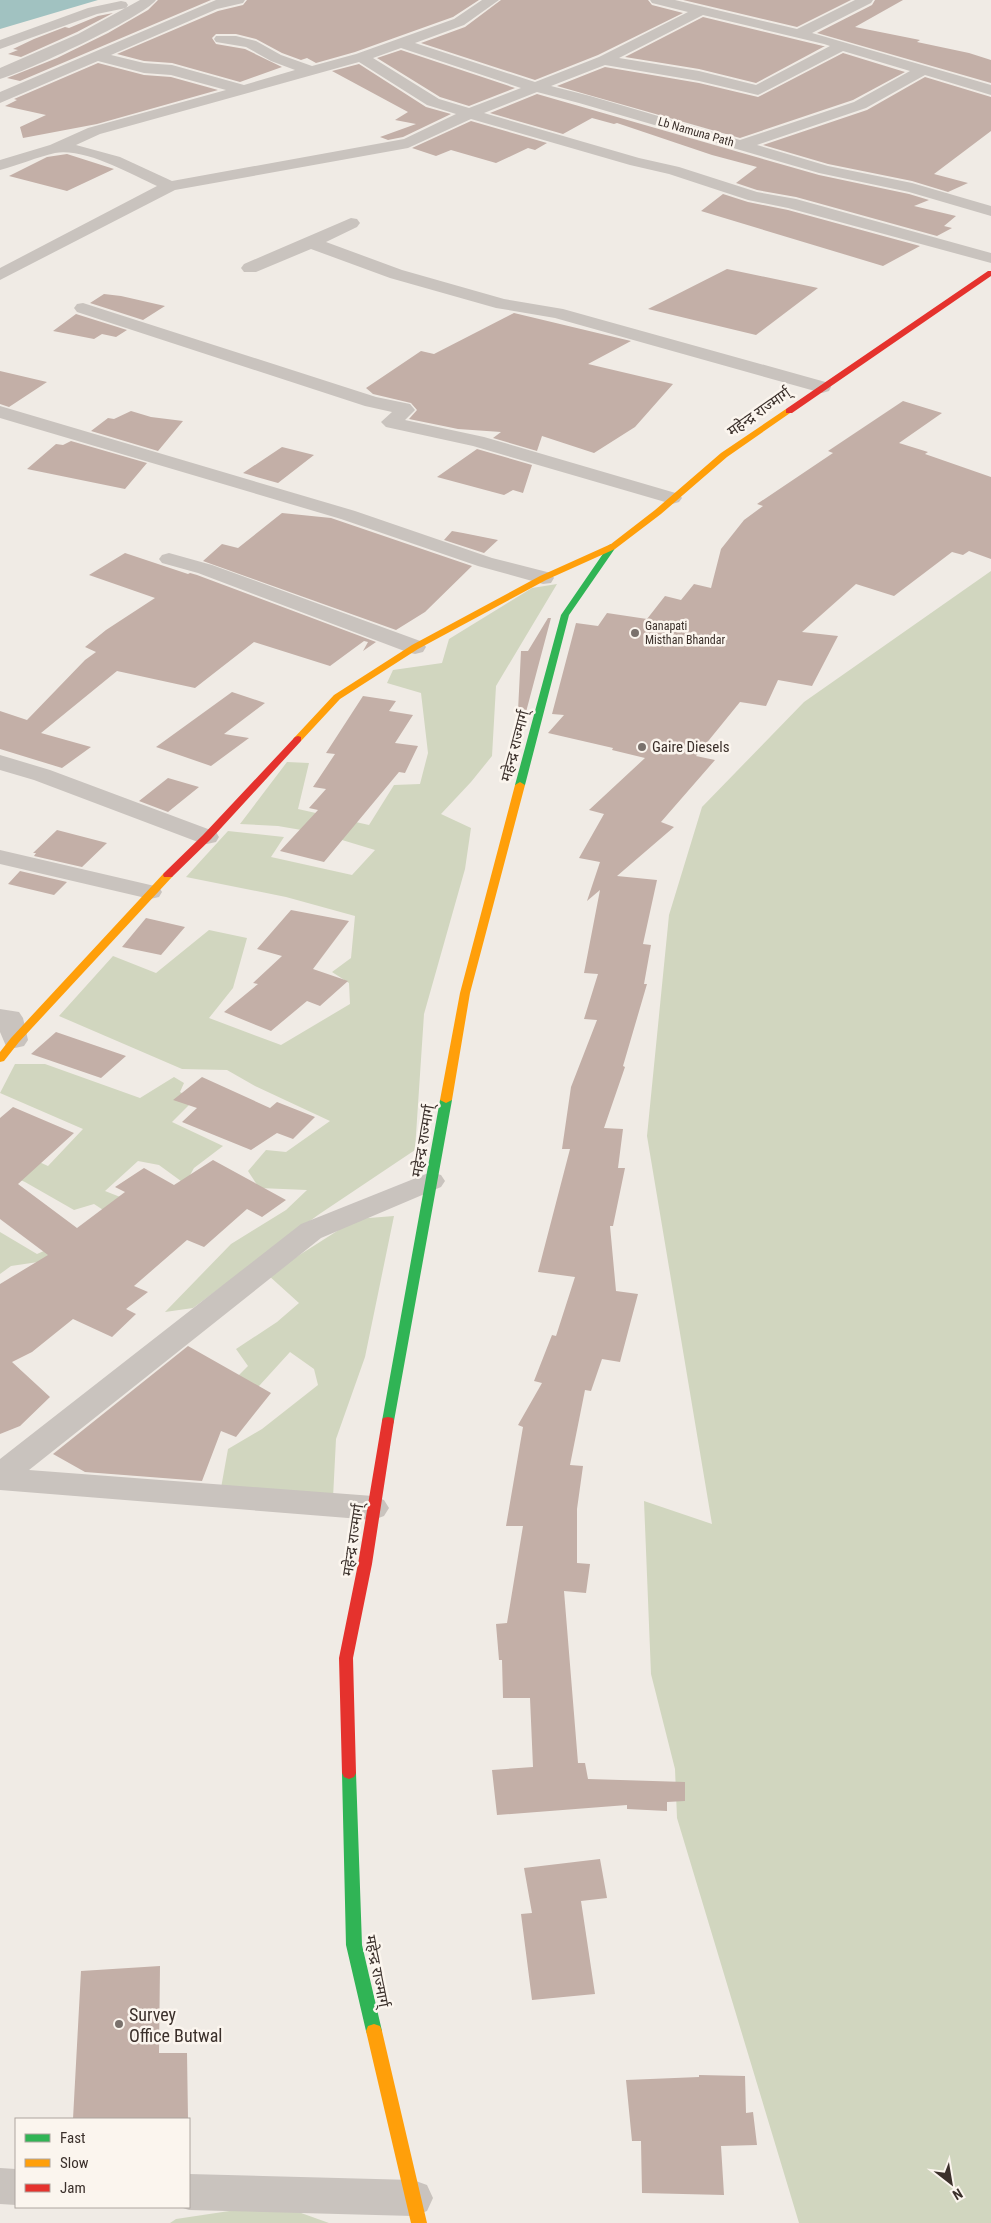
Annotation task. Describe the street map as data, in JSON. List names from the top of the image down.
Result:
{
  "streets": {
    "main road": ["महेन्द्र राज्मार्ग्"],
    "street": ["Lb Namuna Path"]
  },
  "places": ["Ganapati Misthan Bhandar", "Gaire Diesels", "Survey Office Butwal"],
  "legend": ["Fast", "Slow", "Jam"],
  "north": "bottom right"
}
